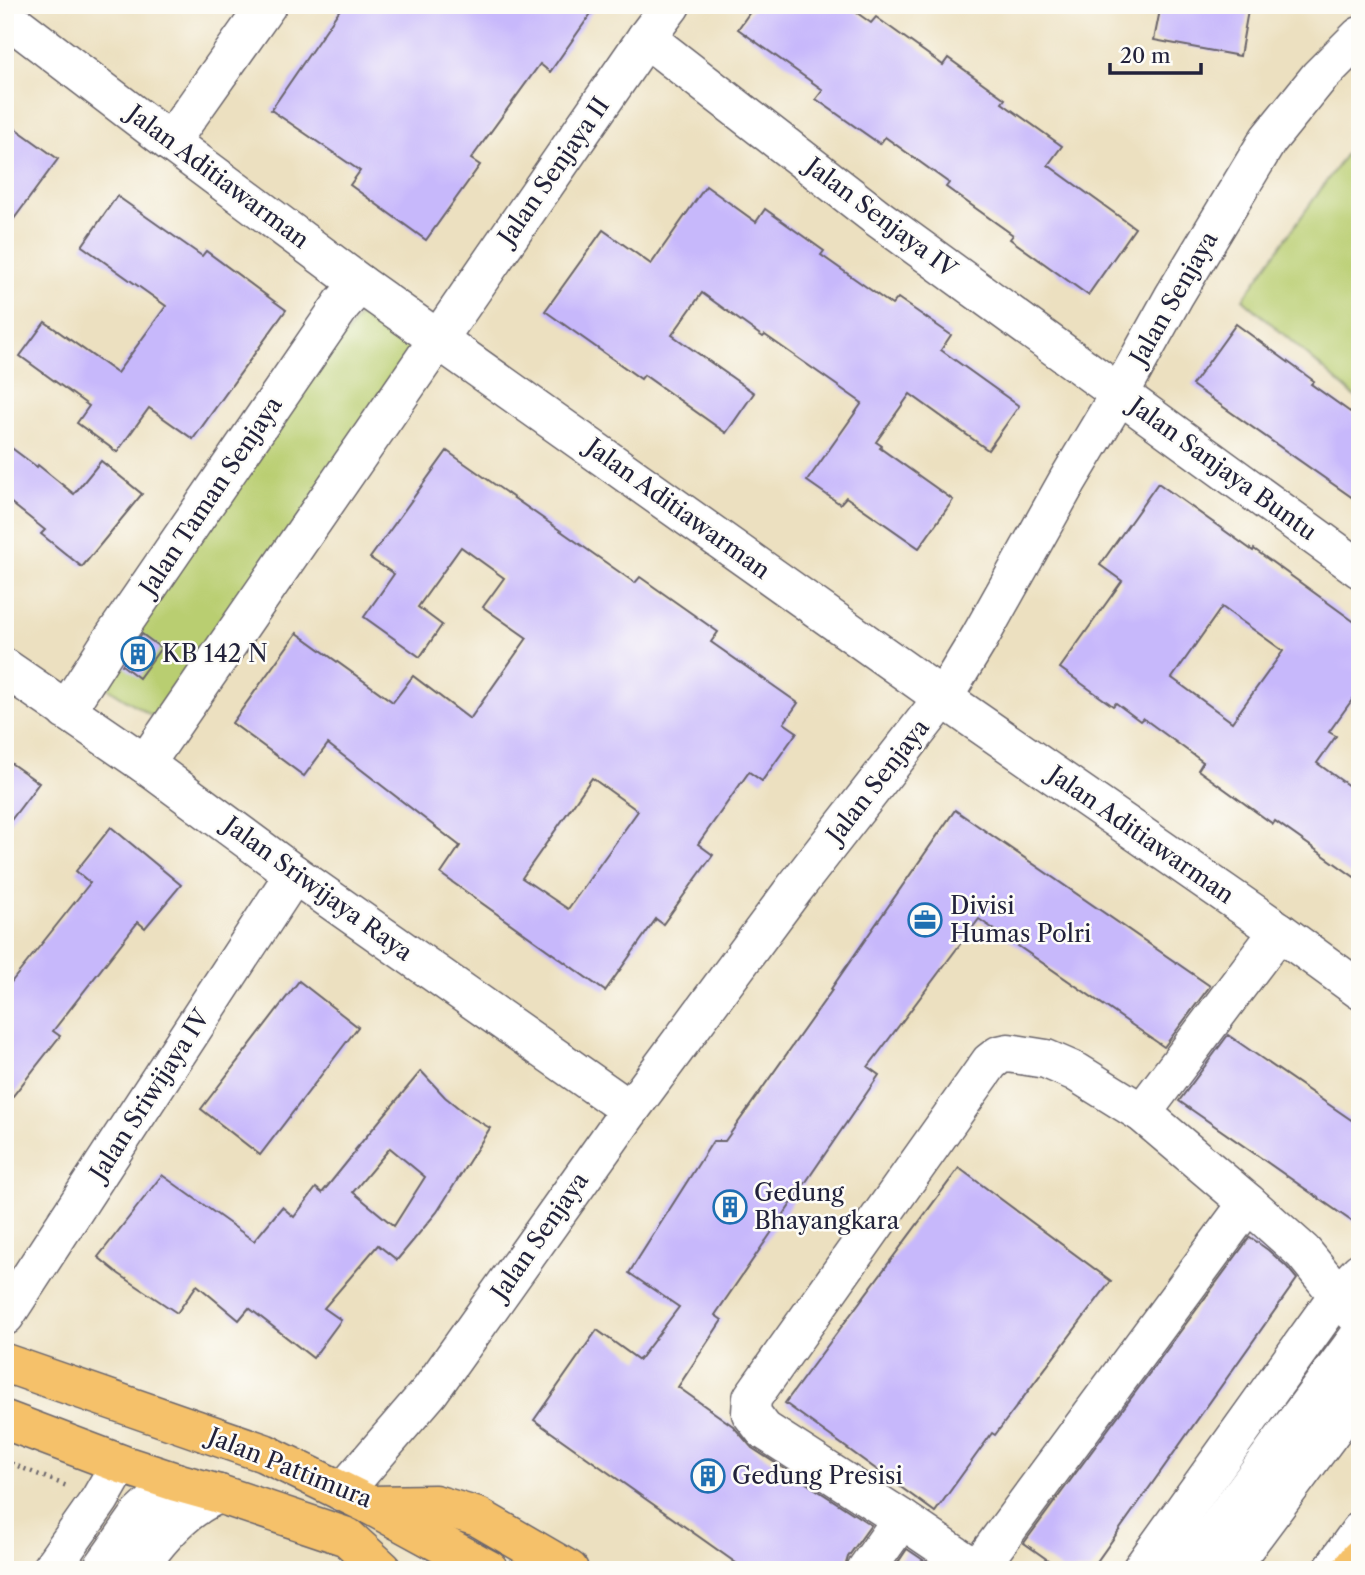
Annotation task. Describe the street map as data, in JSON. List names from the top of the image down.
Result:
{
  "streets": {
    "main road": ["Jalan Pattimura"],
    "street": [
      "Jalan Senjaya II",
      "Jalan Aditiawarman",
      "Jalan Senjaya IV",
      "Jalan Senjaya",
      "Jalan Sanjaya Buntu",
      "Jalan Taman Senjaya",
      "Jalan Sriwijaya Raya",
      "Jalan Sriwijaya IV"
    ]
  },
  "crossings": [
    ["Jalan Senjaya II", "Jalan Aditiawarman"],
    ["Jalan Senjaya II", "Jalan Senjaya IV"],
    ["Jalan Aditiawarman", "Jalan Senjaya"],
    ["Jalan Aditiawarman", "Jalan Taman Senjaya"],
    ["Jalan Senjaya IV", "Jalan Senjaya"],
    ["Jalan Senjaya IV", "Jalan Sanjaya Buntu"],
    ["Jalan Senjaya", "Jalan Sanjaya Buntu"],
    ["Jalan Senjaya", "Jalan Sriwijaya Raya"],
    ["Jalan Senjaya", "Jalan Pattimura"],
    ["Jalan Taman Senjaya", "Jalan Sriwijaya Raya"],
    ["Jalan Sriwijaya Raya", "Jalan Sriwijaya IV"]
  ],
  "places": {
    "building": ["KB 142 N", "Gedung Bhayangkara", "Gedung Presisi"],
    "office": ["Divisi Humas Polri"]
  },
  "scale_bar": "20 m"
}
